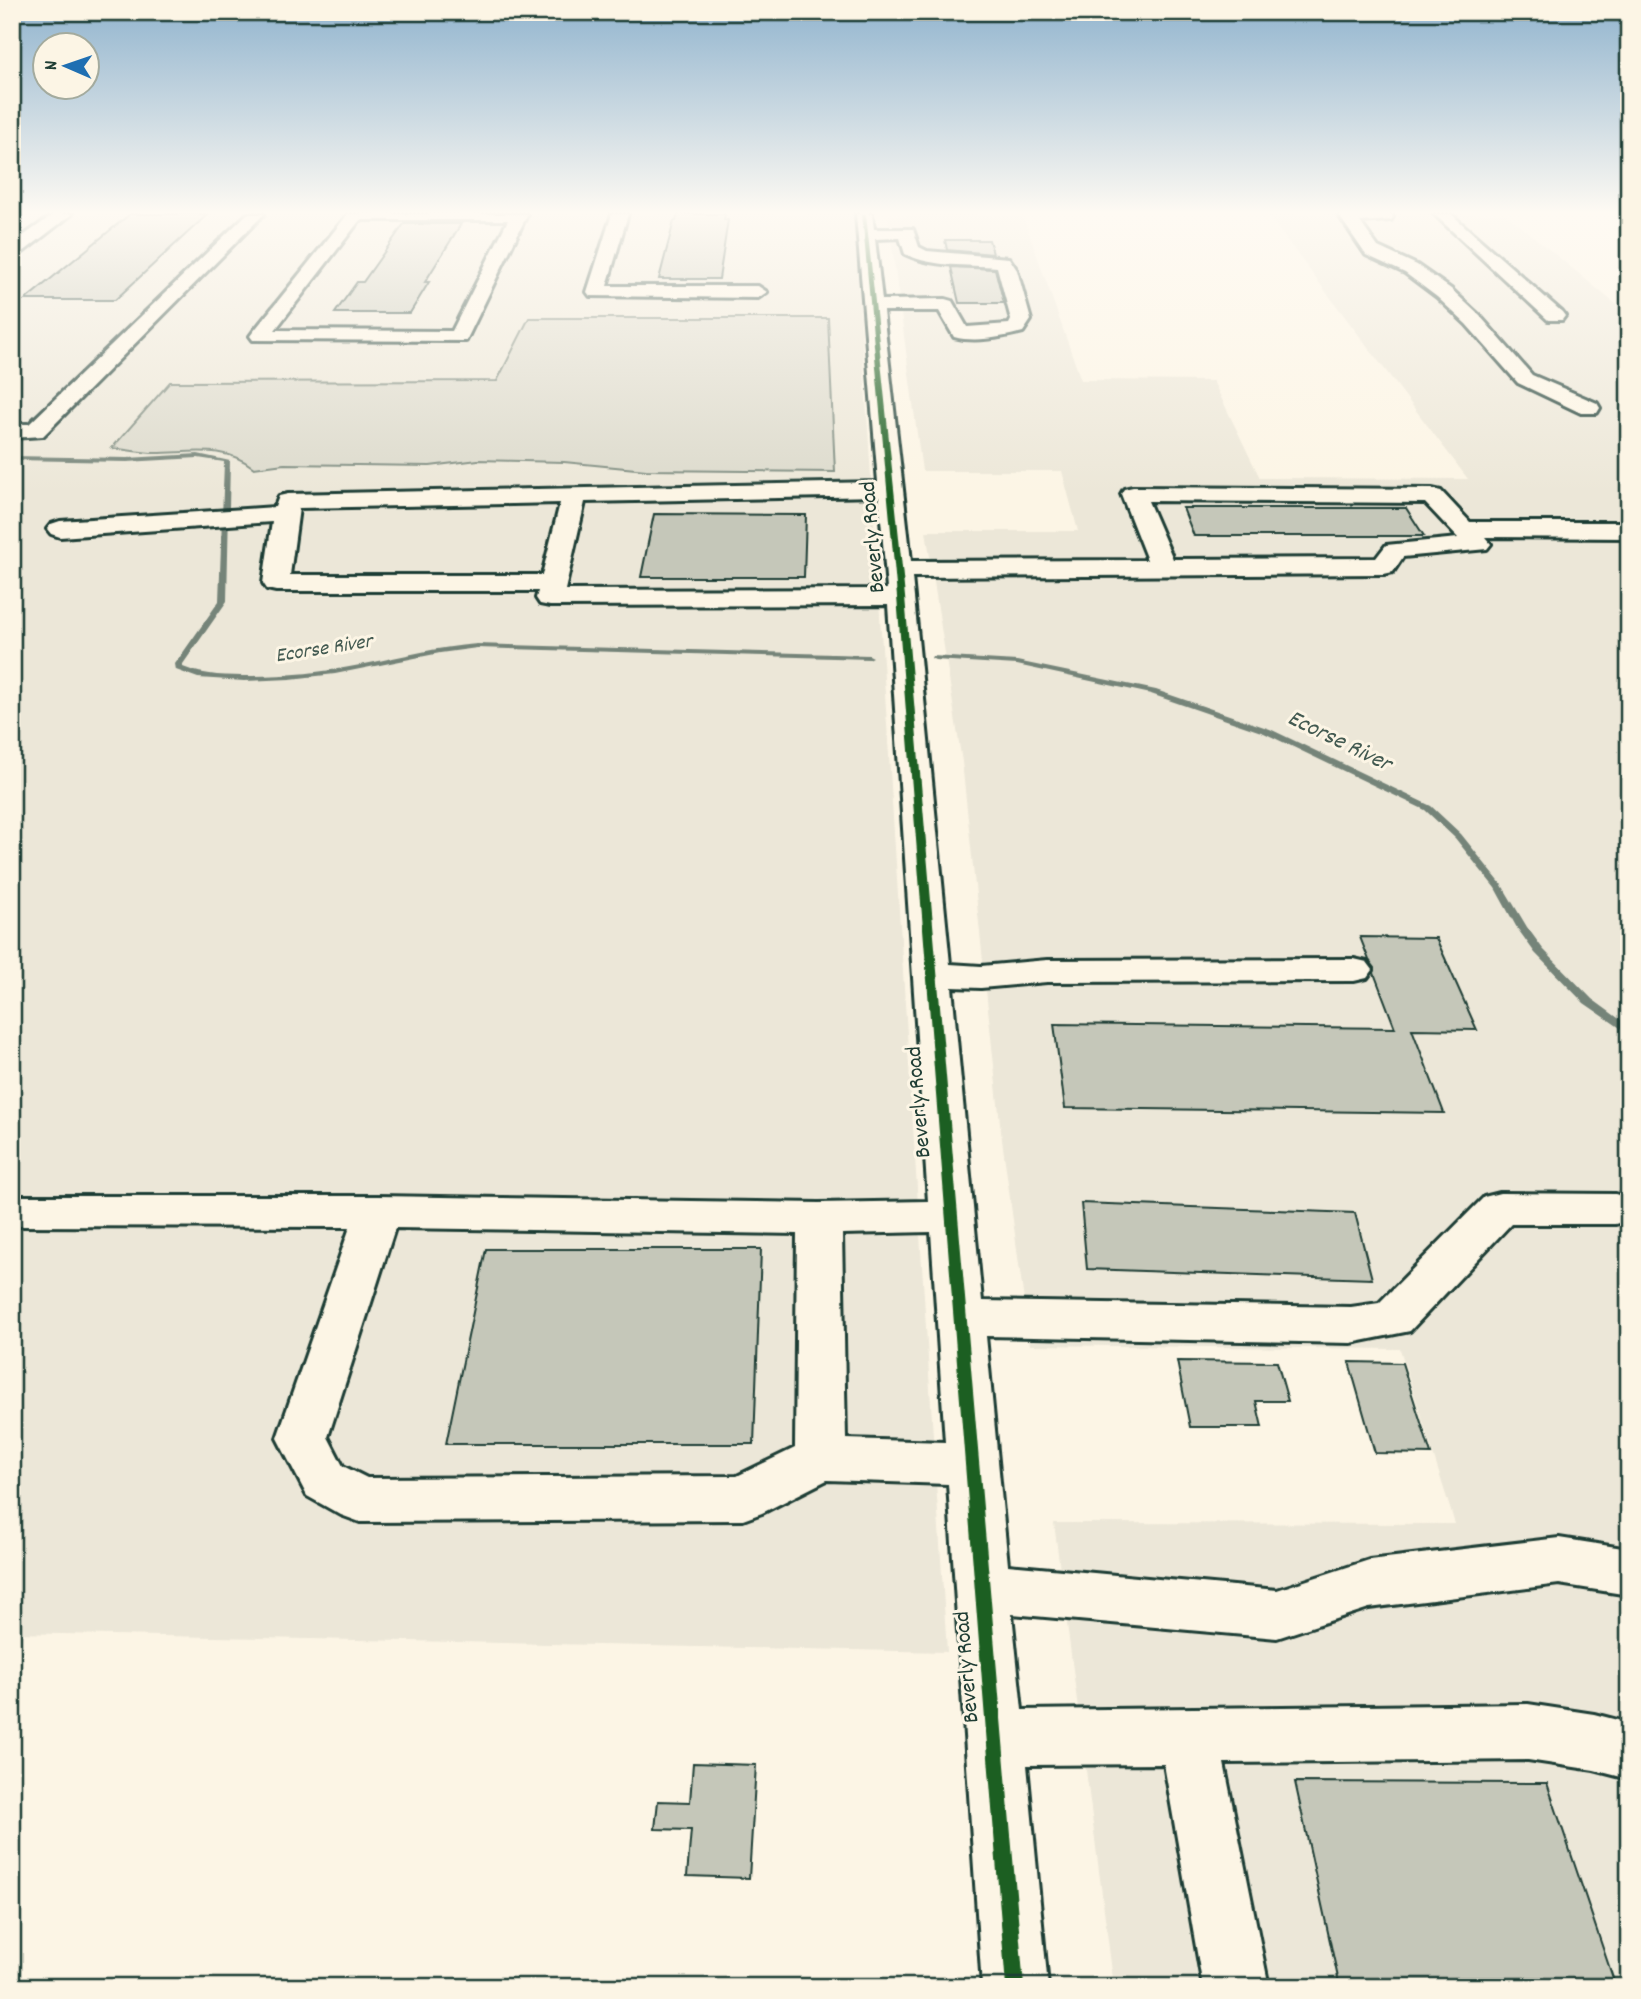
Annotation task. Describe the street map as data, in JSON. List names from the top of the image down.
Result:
{
  "streets": {
    "street": ["Beverly Road"]
  },
  "water": ["Ecorse River"],
  "north": "left"
}
